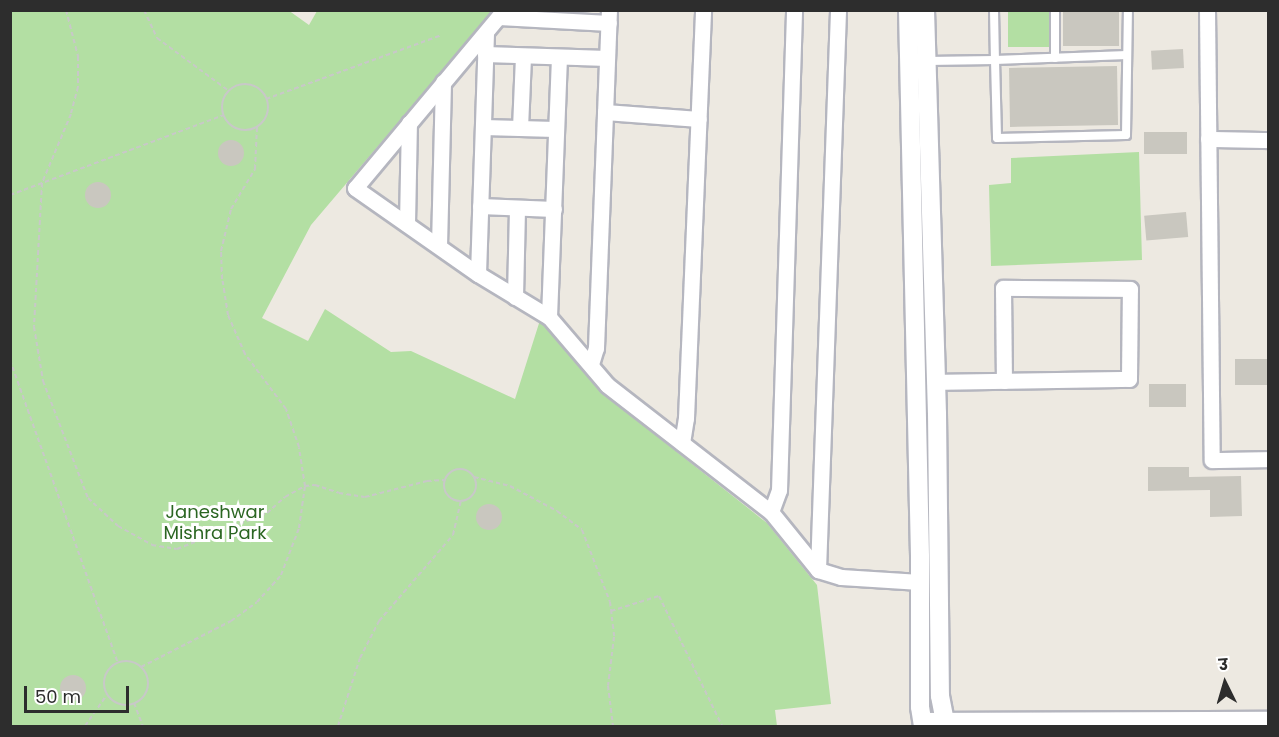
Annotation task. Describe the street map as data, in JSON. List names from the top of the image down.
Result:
{
  "parks": ["Janeshwar Mishra Park"],
  "scale_bar": "50 m",
  "north": "top"
}
